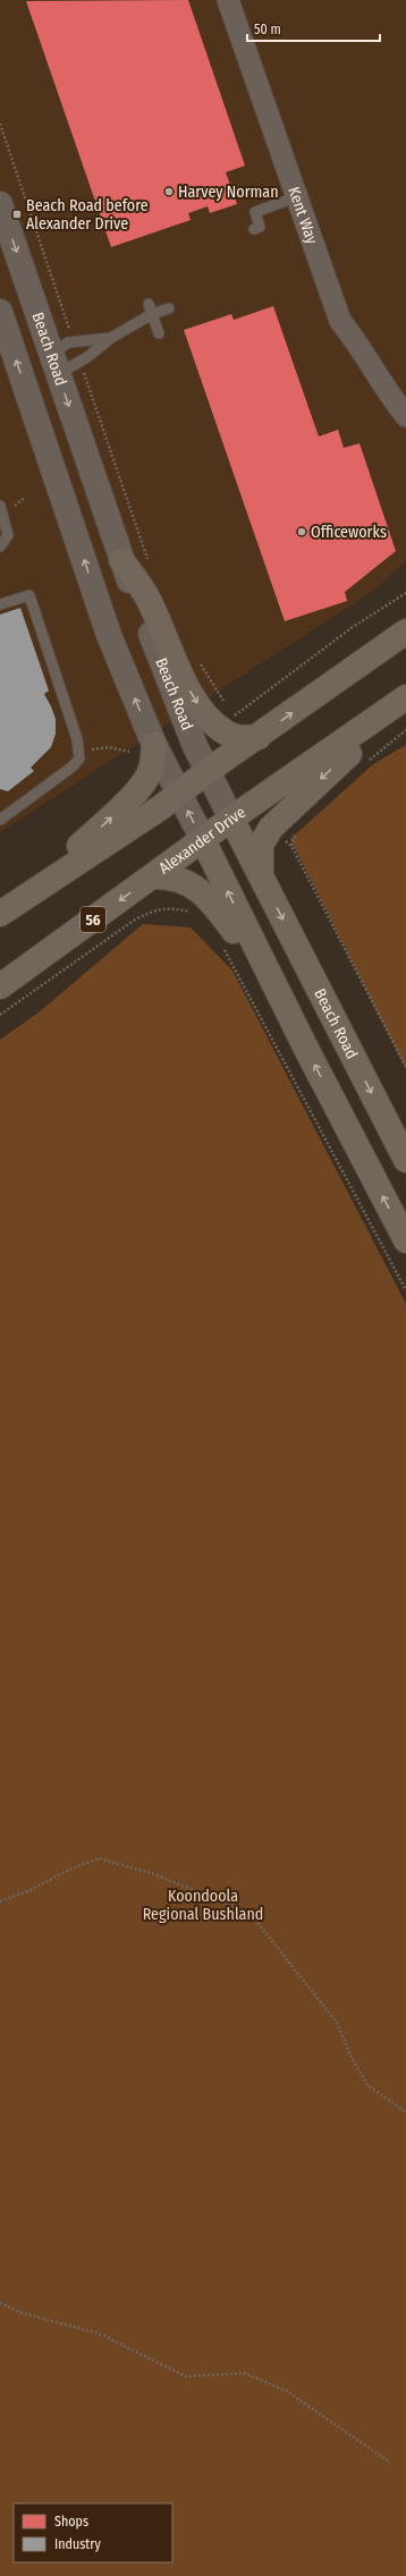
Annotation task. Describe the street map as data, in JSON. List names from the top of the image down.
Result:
{
  "streets": {
    "main road": ["Beach Road", "Alexander Drive", "56"],
    "street": ["Kent Way"]
  },
  "crossings": [
    ["Beach Road", "Alexander Drive"]
  ],
  "parks": ["Koondoola Regional Bushland"],
  "places": {
    "other": ["Harvey Norman", "Officeworks"],
    "transit": ["Beach Road before Alexander Drive"]
  },
  "legend": ["Shops", "Industry"],
  "scale_bar": "50 m"
}
